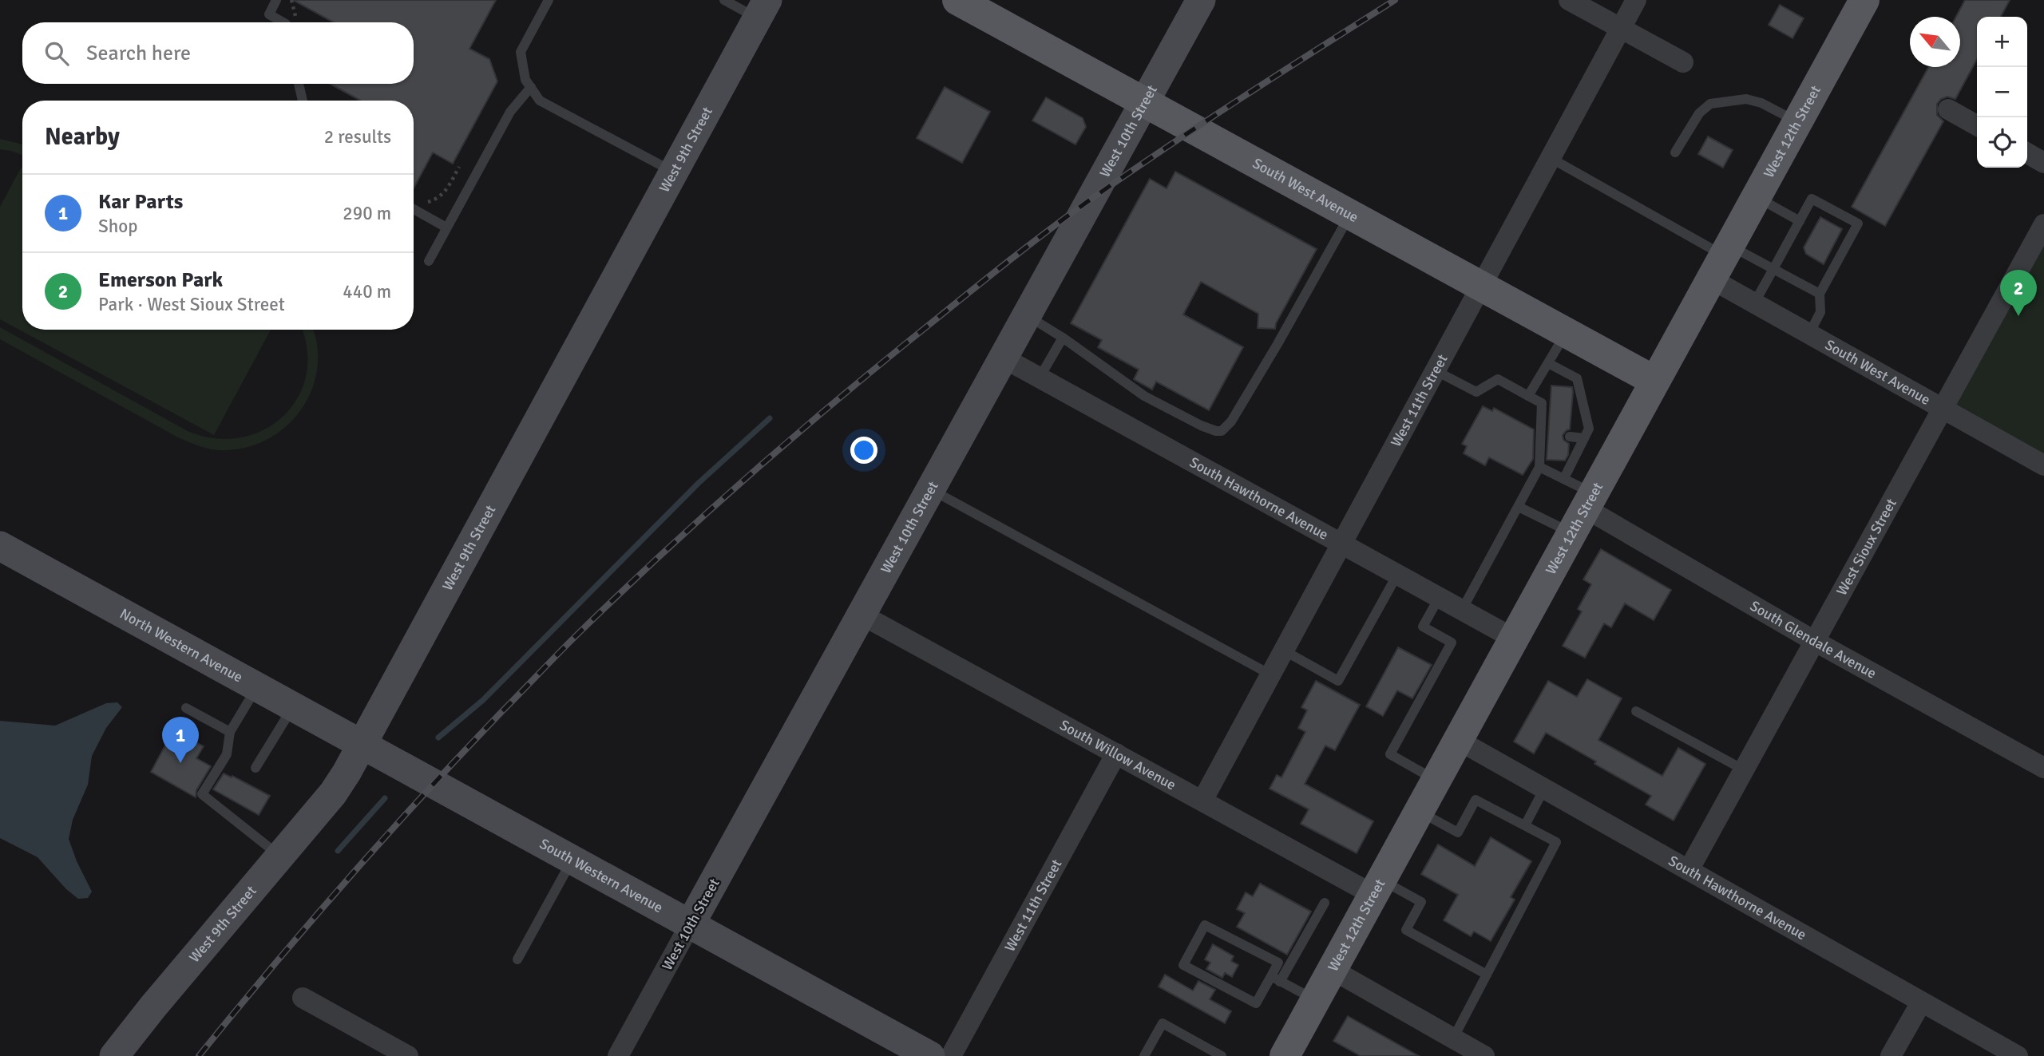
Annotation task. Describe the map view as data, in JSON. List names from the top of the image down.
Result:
{
  "streets": {
    "main road": ["West 12th Street", "South West Avenue"],
    "street": [
      "West 10th Street",
      "West 9th Street",
      "West 11th Street",
      "South Hawthorne Avenue",
      "West Sioux Street",
      "South Glendale Avenue",
      "North Western Avenue",
      "South Willow Avenue",
      "South Western Avenue"
    ]
  },
  "crossings": [
    ["West 12th Street", "South West Avenue"],
    ["West 12th Street", "South Hawthorne Avenue"],
    ["West 12th Street", "South Glendale Avenue"],
    ["West 12th Street", "South Willow Avenue"],
    ["West 10th Street", "South West Avenue"],
    ["West 10th Street", "South Hawthorne Avenue"],
    ["West 10th Street", "South Willow Avenue"],
    ["West 10th Street", "South Western Avenue"],
    ["West 9th Street", "North Western Avenue"],
    ["West 9th Street", "South Western Avenue"],
    ["South West Avenue", "West 11th Street"],
    ["South West Avenue", "West Sioux Street"],
    ["West 11th Street", "South Hawthorne Avenue"],
    ["West 11th Street", "South Willow Avenue"],
    ["South Hawthorne Avenue", "West Sioux Street"],
    ["West Sioux Street", "South Glendale Avenue"],
    ["North Western Avenue", "South Western Avenue"]
  ],
  "north": "top left",
  "page": {
    "map_buttons": ["+", "−"],
    "search": "Search here",
    "heading": ["Nearby", "2 results"],
    "list": [
      {
        "mark": "1",
        "name": "Kar Parts",
        "note": "Shop",
        "value": "290 m"
      },
      {
        "mark": "2",
        "name": "Emerson Park",
        "note": "Park · West Sioux Street",
        "value": "440 m"
      }
    ],
    "pins": ["2", "1"]
  }
}
